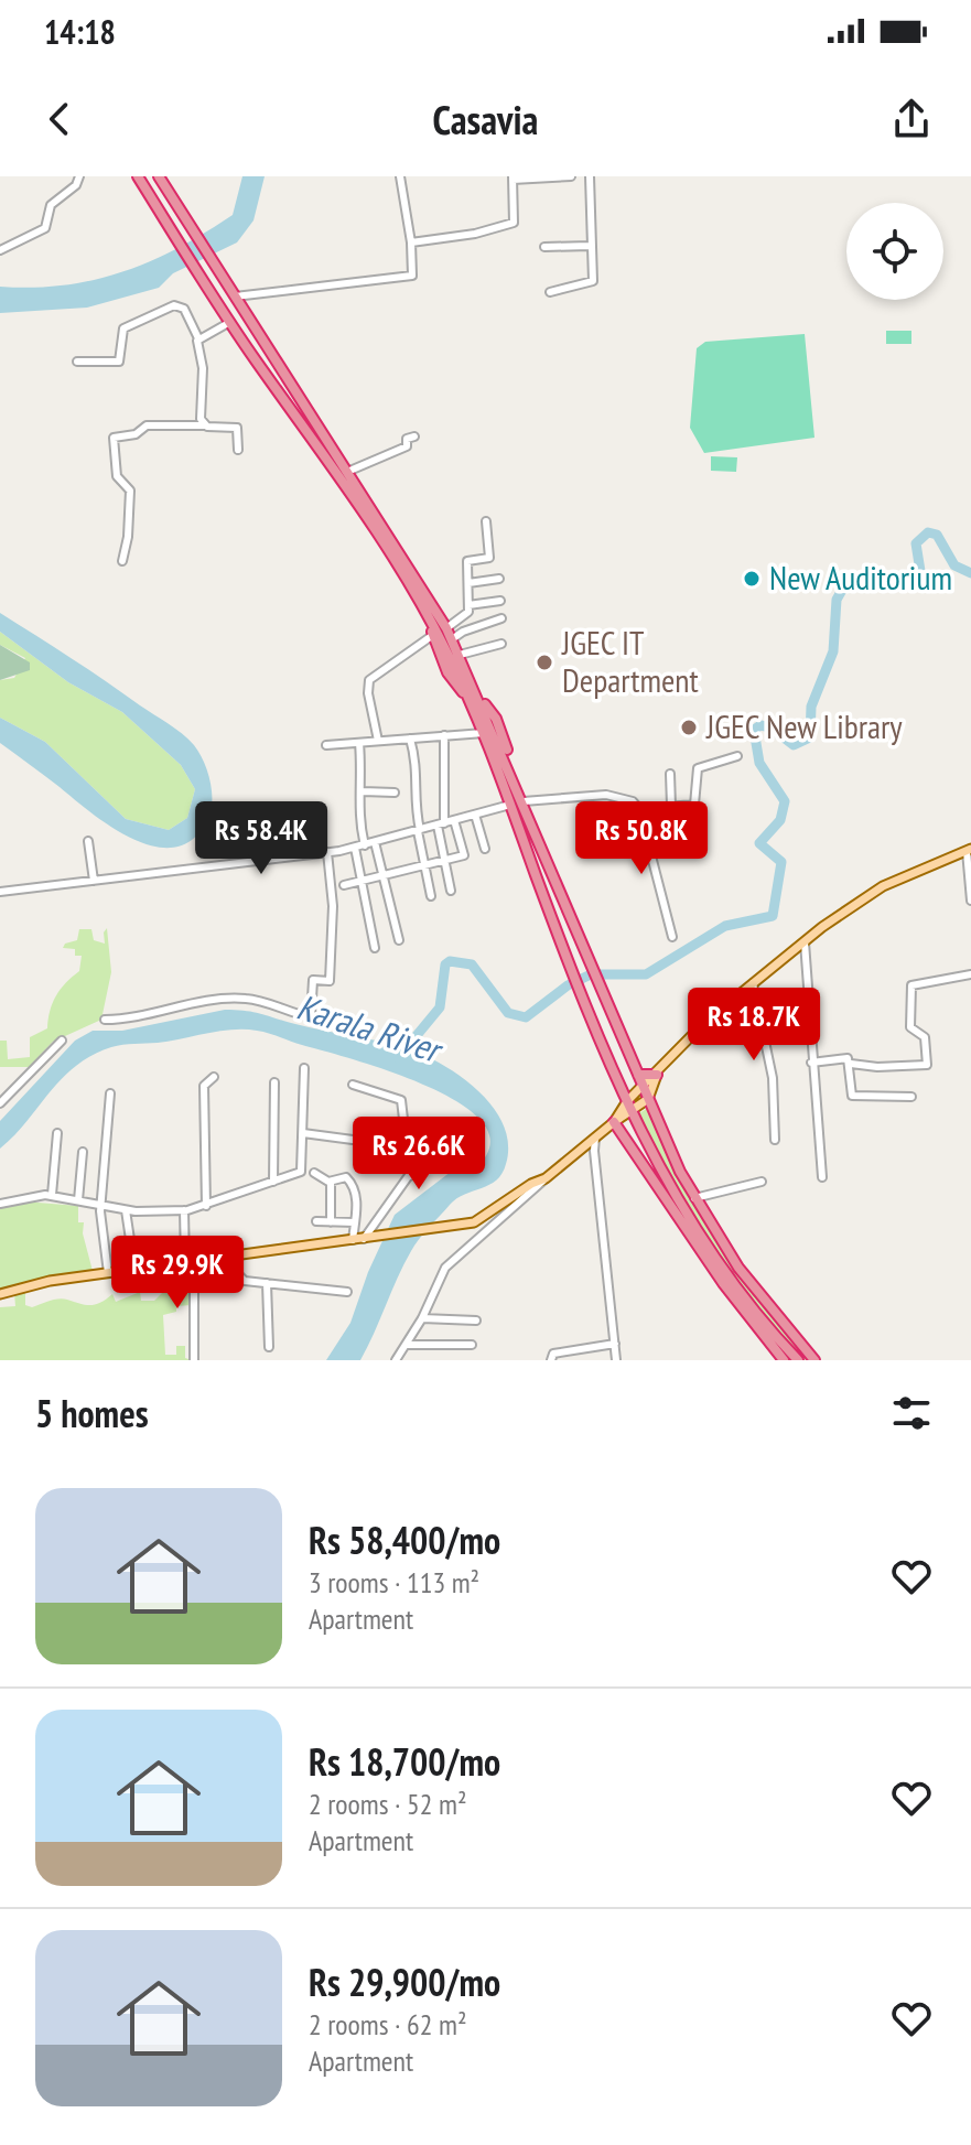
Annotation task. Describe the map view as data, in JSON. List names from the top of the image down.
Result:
{
  "water": ["Karala River"],
  "places": ["New Auditorium", "JGEC IT Department", "JGEC New Library"],
  "page": {
    "status": "14:18",
    "header": "Casavia",
    "price": [
      "Rs 58.4K",
      "Rs 50.8K",
      "Rs 18.7K",
      "Rs 26.6K",
      "Rs 29.9K"
    ],
    "heading": "5 homes",
    "list": [
      {
        "name": "Rs 58,400/mo",
        "note": "3 rooms · 113 m² · Apartment"
      },
      {
        "name": "Rs 18,700/mo",
        "note": "2 rooms · 52 m² · Apartment"
      },
      {
        "name": "Rs 29,900/mo",
        "note": "2 rooms · 62 m² · Apartment"
      }
    ]
  }
}
